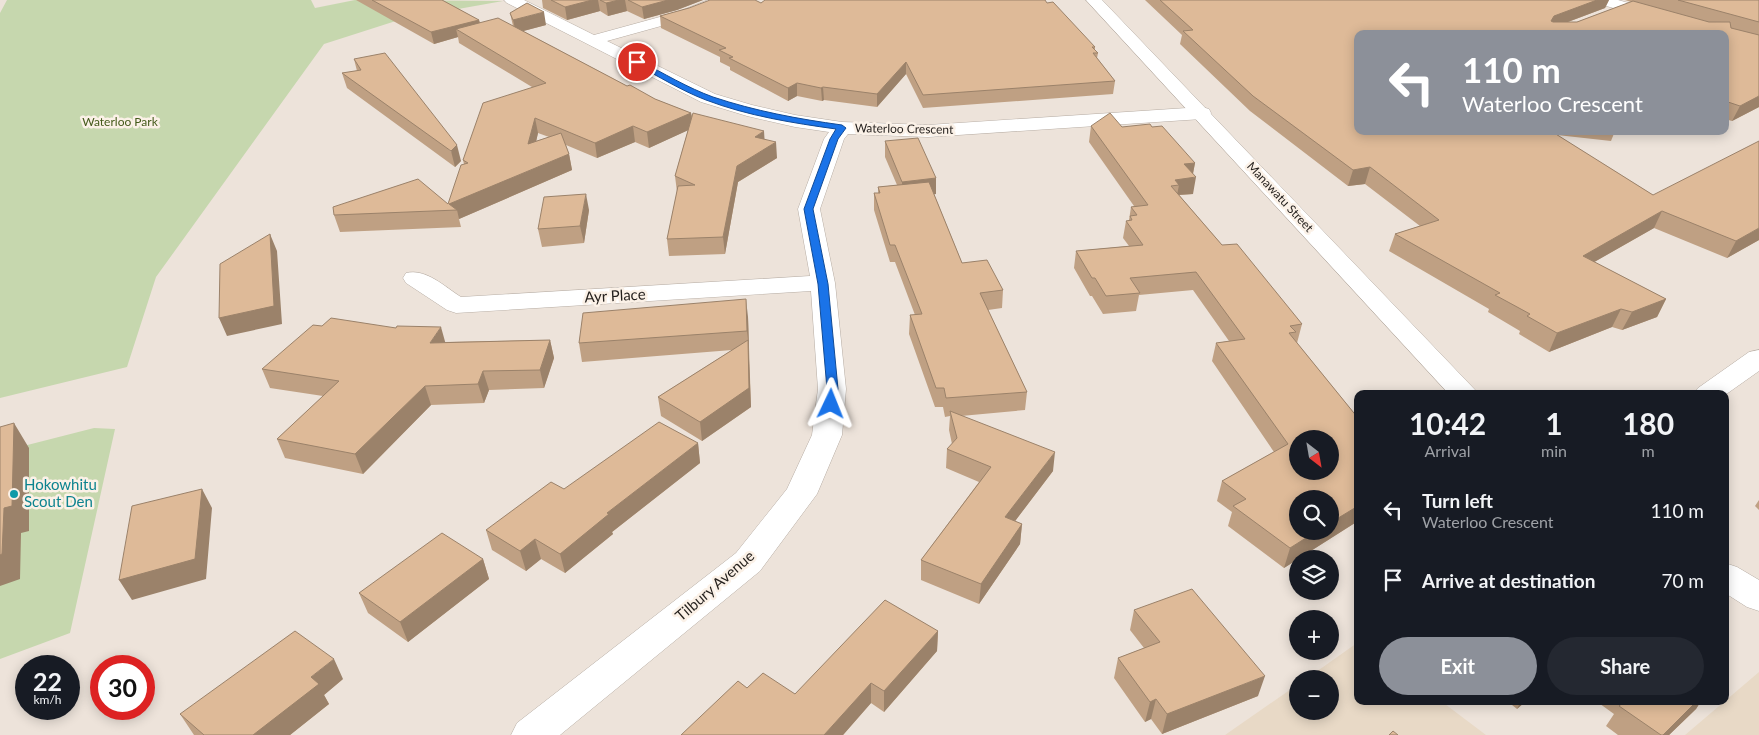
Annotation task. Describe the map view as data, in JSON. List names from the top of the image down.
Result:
{
  "streets": {
    "street": [
      "Waterloo Crescent",
      "Manawatu Street",
      "Ayr Place",
      "Tilbury Avenue"
    ]
  },
  "crossings": [
    ["Waterloo Crescent", "Manawatu Street"],
    ["Waterloo Crescent", "Tilbury Avenue"],
    ["Ayr Place", "Tilbury Avenue"]
  ],
  "parks": ["Waterloo Park"],
  "places": ["Hokowhitu Scout Den"],
  "north": "bottom right",
  "page": {
    "turn": ["110 m", "Waterloo Crescent"],
    "eta": [
      "10:42",
      "Arrival",
      "1",
      "min",
      "180",
      "m"
    ],
    "map_buttons": ["+", "−"],
    "list": [
      {
        "name": "Turn left",
        "note": "Waterloo Crescent",
        "value": "110 m"
      },
      {
        "name": "Arrive at destination",
        "value": "70 m"
      }
    ],
    "buttons": ["Exit", "Share"],
    "speed": "22 km/h",
    "limit": "30"
  }
}
